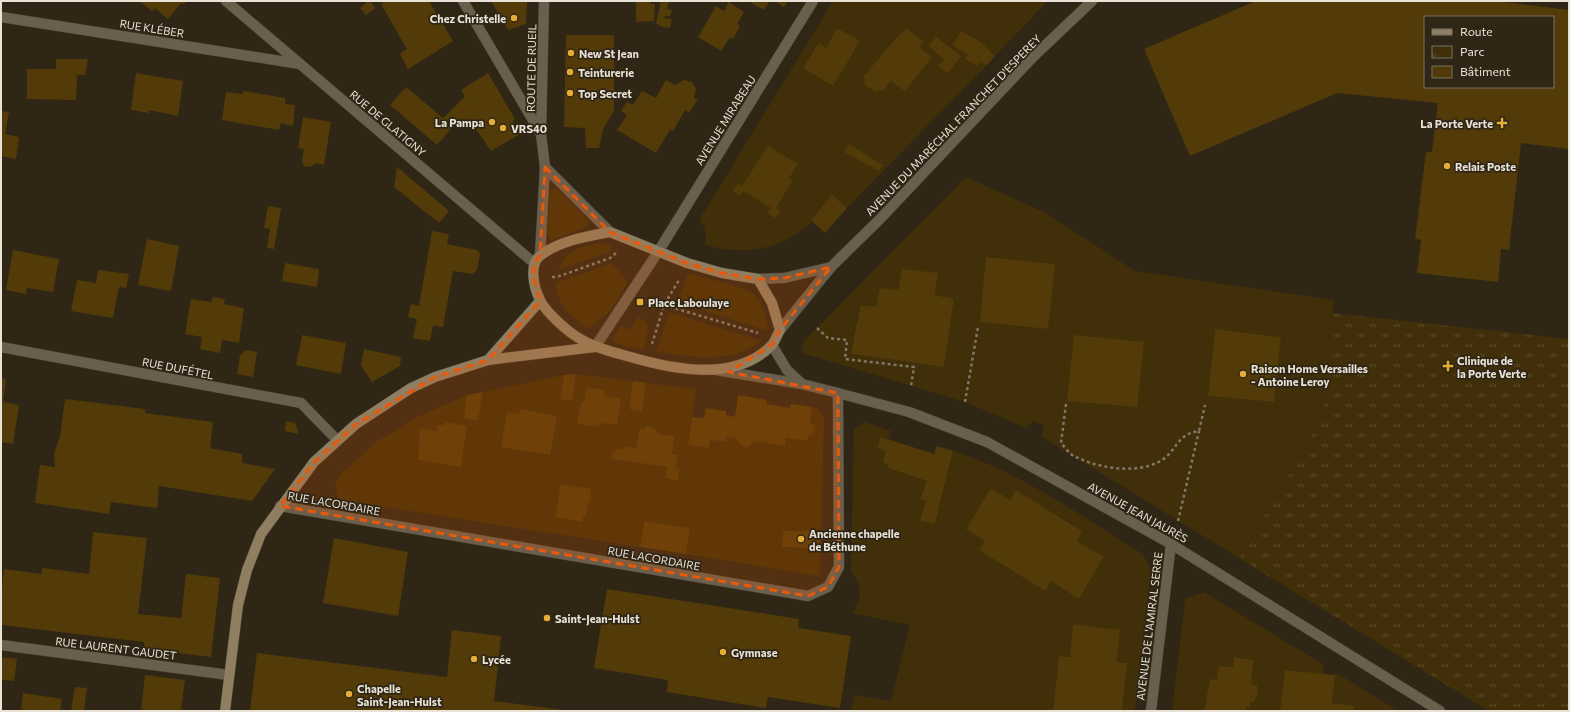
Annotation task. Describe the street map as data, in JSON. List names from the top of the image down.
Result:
{
  "streets": {
    "street": [
      "RUE KLÉBER",
      "ROUTE DE RUEIL",
      "AVENUE MIRABEAU",
      "RUE DE GLATIGNY",
      "AVENUE DU MARÉCHAL FRANCHET D'ESPEREY",
      "RUE DUFÉTEL",
      "RUE LACORDAIRE",
      "AVENUE JEAN JAURÈS",
      "AVENUE DE L'AMIRAL SERRE",
      "RUE LAURENT GAUDET"
    ]
  },
  "crossings": [
    ["RUE KLÉBER", "RUE DE GLATIGNY"],
    ["ROUTE DE RUEIL", "RUE DE GLATIGNY"],
    ["AVENUE DU MARÉCHAL FRANCHET D'ESPEREY", "AVENUE JEAN JAURÈS"],
    ["RUE LACORDAIRE", "AVENUE JEAN JAURÈS"],
    ["AVENUE JEAN JAURÈS", "AVENUE DE L'AMIRAL SERRE"]
  ],
  "places": {
    "other": [
      "Chez Christelle",
      "New St Jean",
      "Teinturerie",
      "Top Secret",
      "La Pampa",
      "VRS40",
      "Relais Poste",
      "Raison Home Versailles - Antoine Leroy",
      "Ancienne chapelle de Béthune",
      "Saint-Jean-Hulst",
      "Gymnase",
      "Lycée",
      "Chapelle Saint-Jean-Hulst"
    ],
    "health": ["La Porte Verte", "Clinique de la Porte Verte"],
    "transit": ["Place Laboulaye"]
  },
  "legend": ["Route", "Parc", "Bâtiment"]
}
